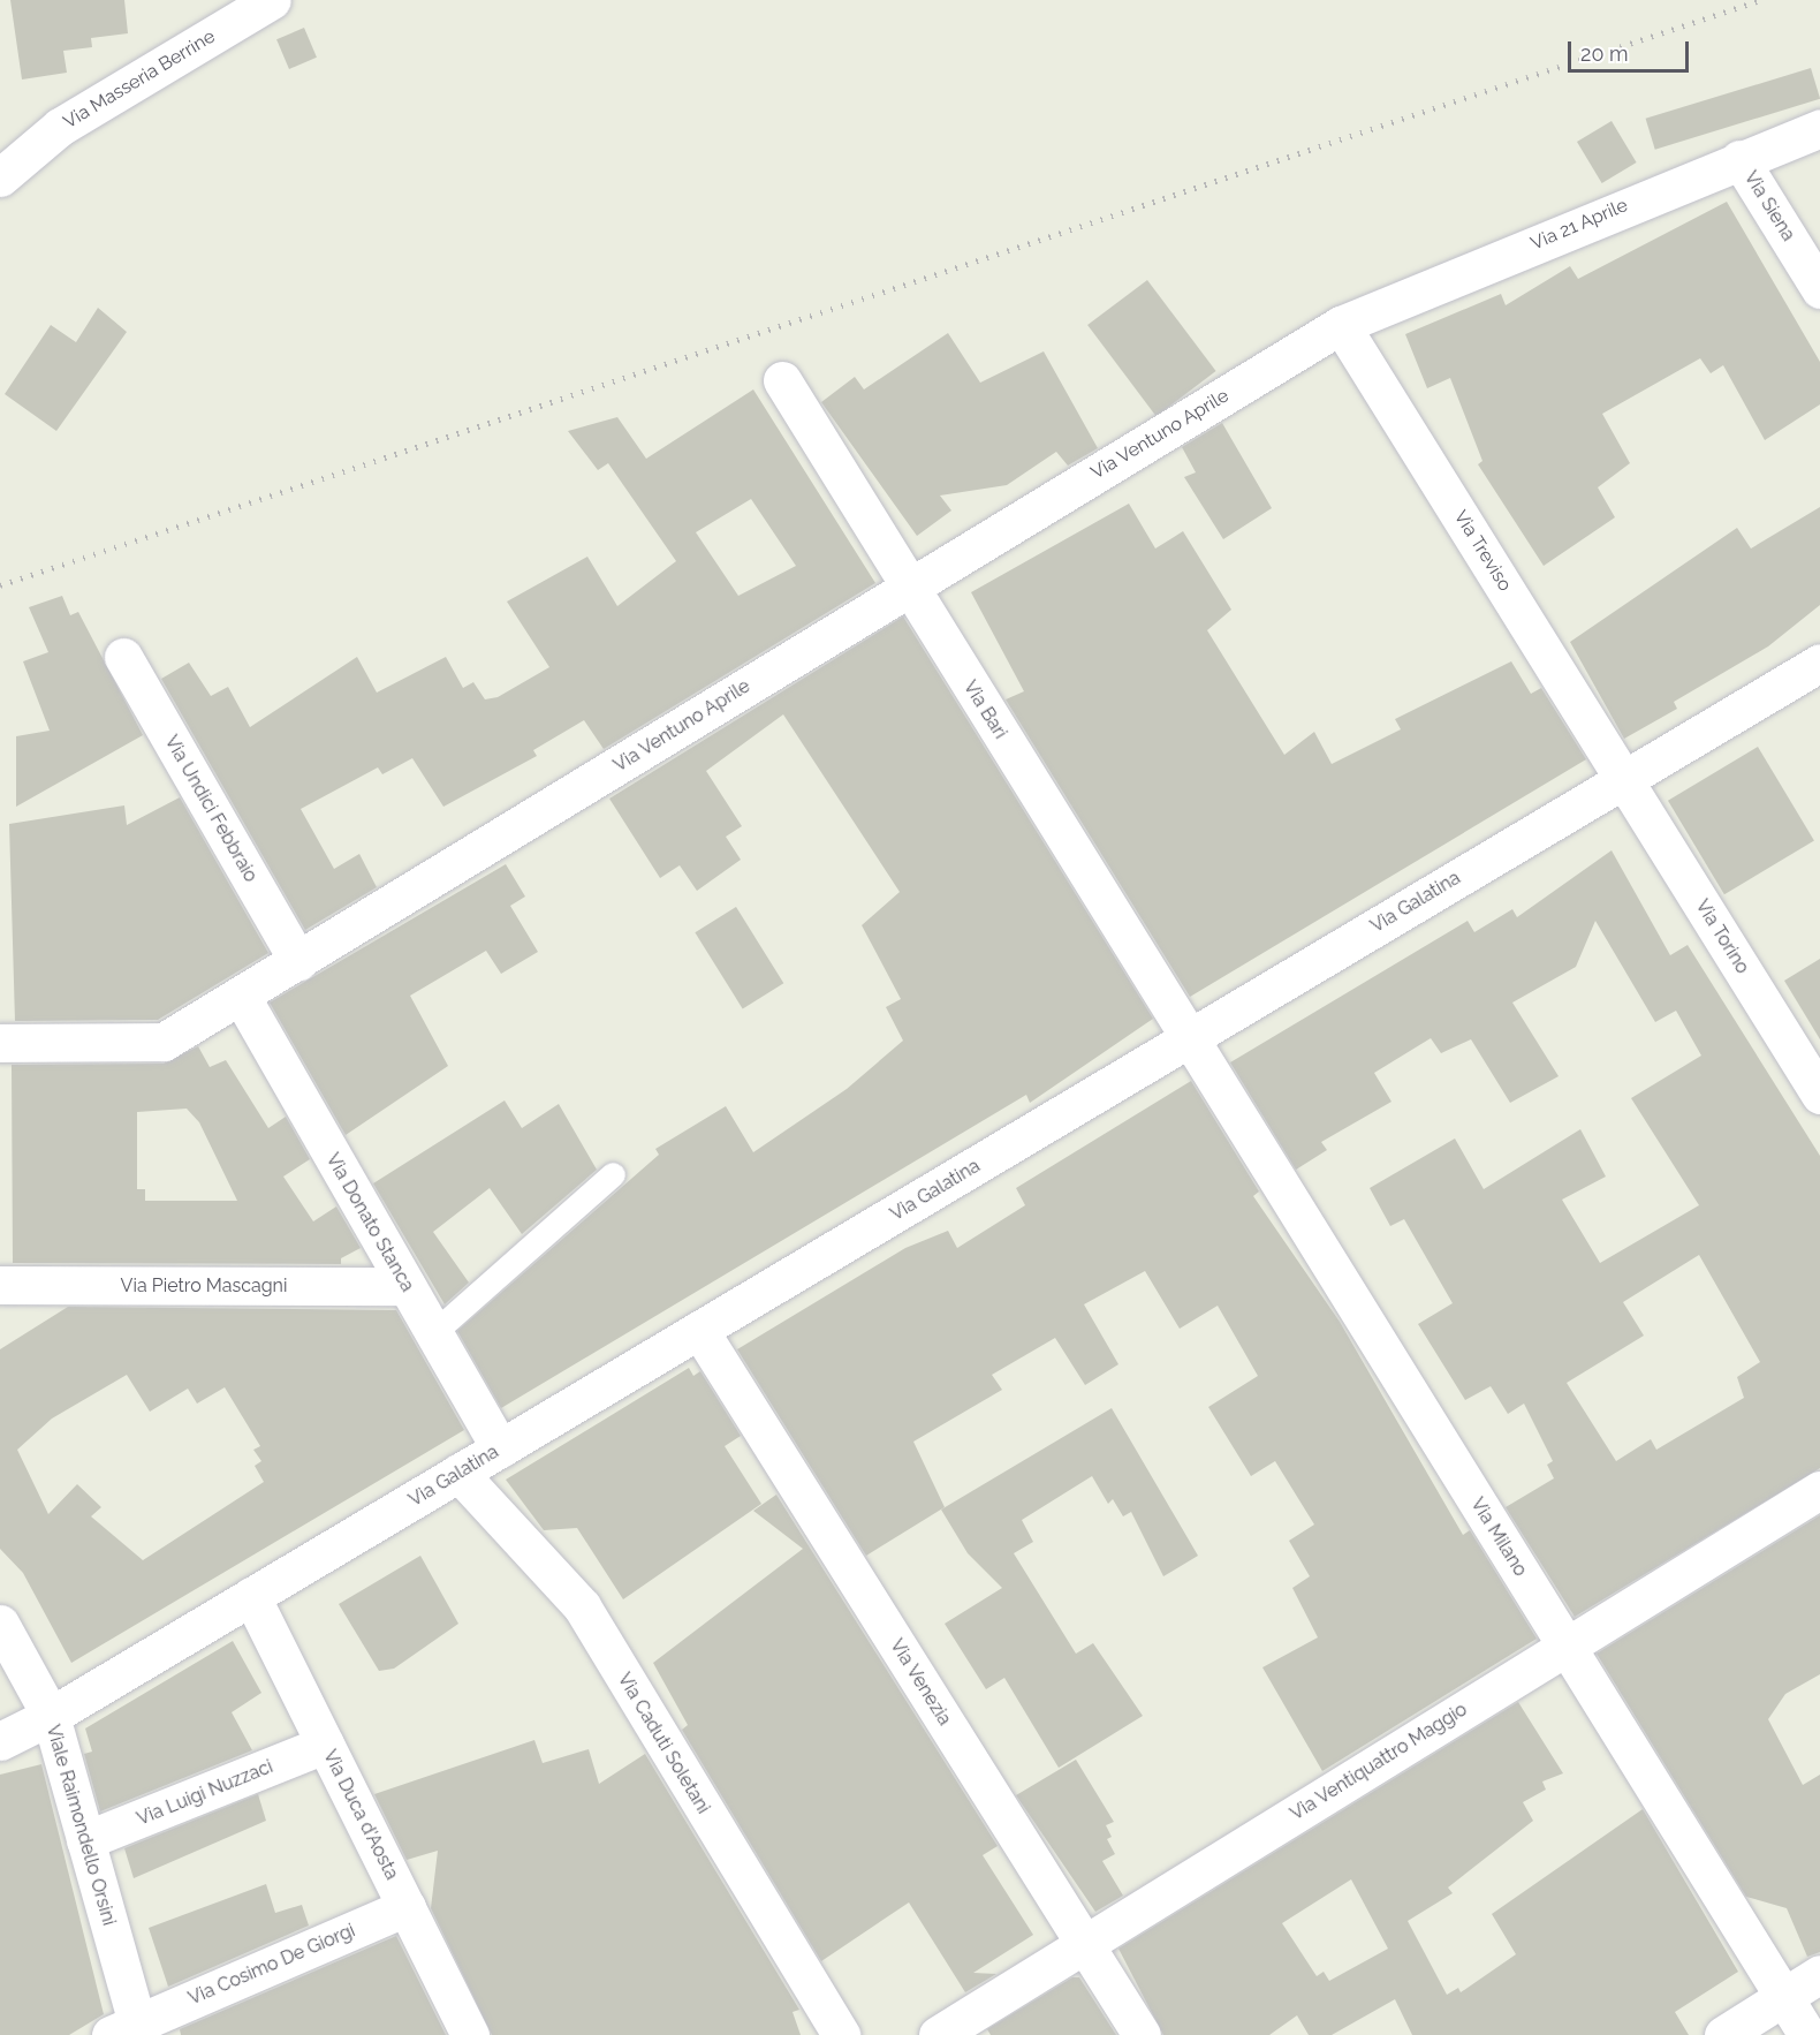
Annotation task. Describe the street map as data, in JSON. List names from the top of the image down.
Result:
{
  "streets": {
    "street": [
      "Via Masseria Berrine",
      "Via Siena",
      "Via 21 Aprile",
      "Via Ventuno Aprile",
      "Via Treviso",
      "Via Bari",
      "Via Undici Febbraio",
      "Via Galatina",
      "Via Torino",
      "Via Donato Stanca",
      "Via Pietro Mascagni",
      "Via Milano",
      "Via Venezia",
      "Via Caduti Soletani",
      "Via Ventiquattro Maggio",
      "Via Luigi Nuzzaci",
      "Via Duca d'Aosta",
      "Viale Raimondello Orsini",
      "Via Cosimo De Giorgi"
    ]
  },
  "crossings": [
    ["Via Siena", "Via 21 Aprile"],
    ["Via 21 Aprile", "Via Ventuno Aprile"],
    ["Via 21 Aprile", "Via Treviso"],
    ["Via Ventuno Aprile", "Via Treviso"],
    ["Via Ventuno Aprile", "Via Bari"],
    ["Via Ventuno Aprile", "Via Undici Febbraio"],
    ["Via Ventuno Aprile", "Via Donato Stanca"],
    ["Via Treviso", "Via Galatina"],
    ["Via Treviso", "Via Torino"],
    ["Via Bari", "Via Galatina"],
    ["Via Bari", "Via Milano"],
    ["Via Galatina", "Via Torino"],
    ["Via Galatina", "Via Donato Stanca"],
    ["Via Galatina", "Via Milano"],
    ["Via Galatina", "Via Venezia"],
    ["Via Galatina", "Via Caduti Soletani"],
    ["Via Galatina", "Via Duca d'Aosta"],
    ["Via Galatina", "Viale Raimondello Orsini"],
    ["Via Donato Stanca", "Via Pietro Mascagni"],
    ["Via Milano", "Via Ventiquattro Maggio"],
    ["Via Venezia", "Via Ventiquattro Maggio"],
    ["Via Luigi Nuzzaci", "Via Duca d'Aosta"],
    ["Via Luigi Nuzzaci", "Viale Raimondello Orsini"],
    ["Via Duca d'Aosta", "Via Cosimo De Giorgi"],
    ["Viale Raimondello Orsini", "Via Cosimo De Giorgi"]
  ],
  "scale_bar": "20 m"
}
